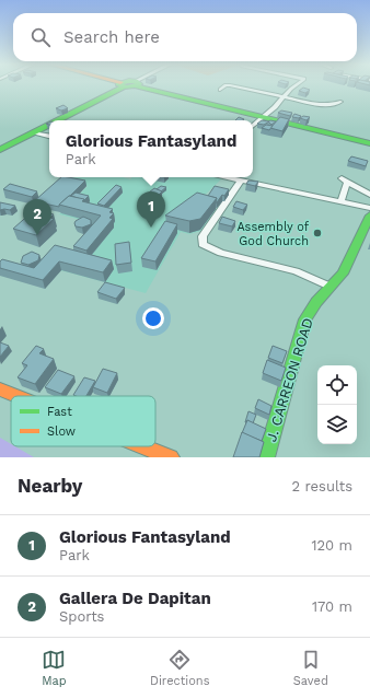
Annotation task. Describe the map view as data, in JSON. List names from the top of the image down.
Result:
{
  "streets": {
    "street": ["J. CARREON ROAD"]
  },
  "places": ["Assembly of God Church"],
  "legend": ["Fast", "Slow"],
  "page": {
    "search": "Search here",
    "popup": ["Glorious Fantasyland", "Park"],
    "pins": ["1", "2"],
    "heading": ["Nearby", "2 results"],
    "list": [
      {
        "mark": "1",
        "name": "Glorious Fantasyland",
        "note": "Park",
        "value": "120 m"
      },
      {
        "mark": "2",
        "name": "Gallera De Dapitan",
        "note": "Sports",
        "value": "170 m"
      }
    ],
    "nav": ["Map", "Directions", "Saved"]
  }
}
